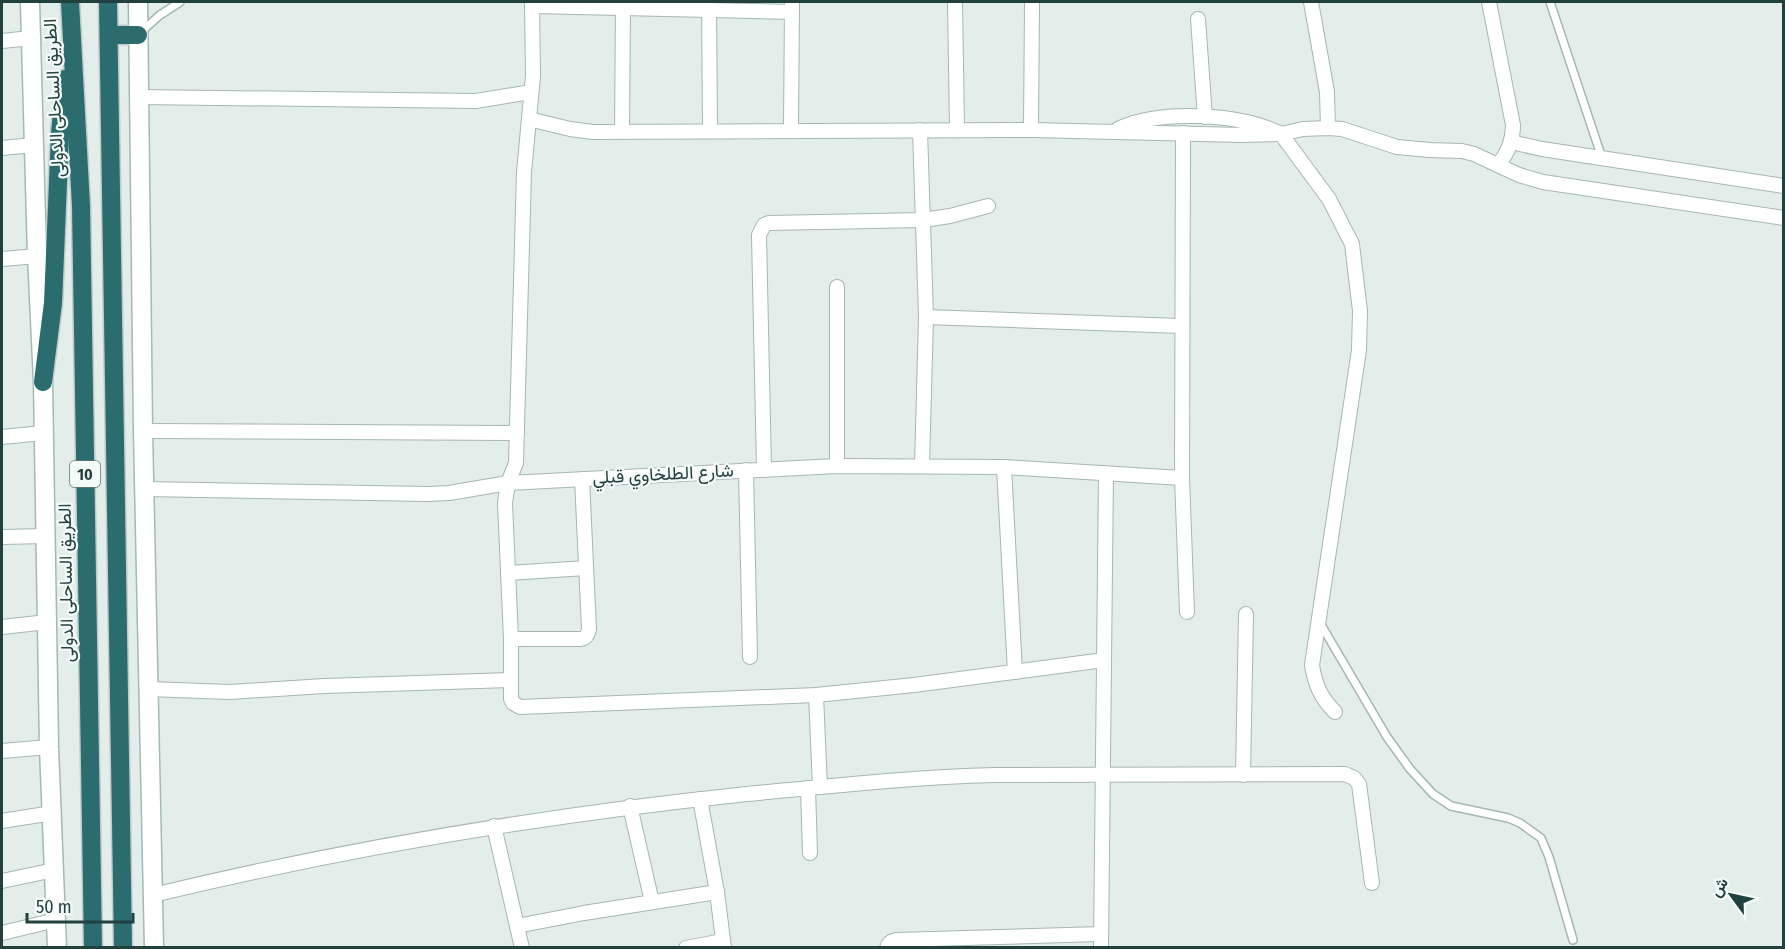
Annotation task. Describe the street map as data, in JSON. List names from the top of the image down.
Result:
{
  "streets": {
    "highway": ["الطريق الساحلى الدولى", "10"],
    "street": ["شارع الطلخاوي قبلي"]
  },
  "scale_bar": "50 m",
  "north": "top left"
}
